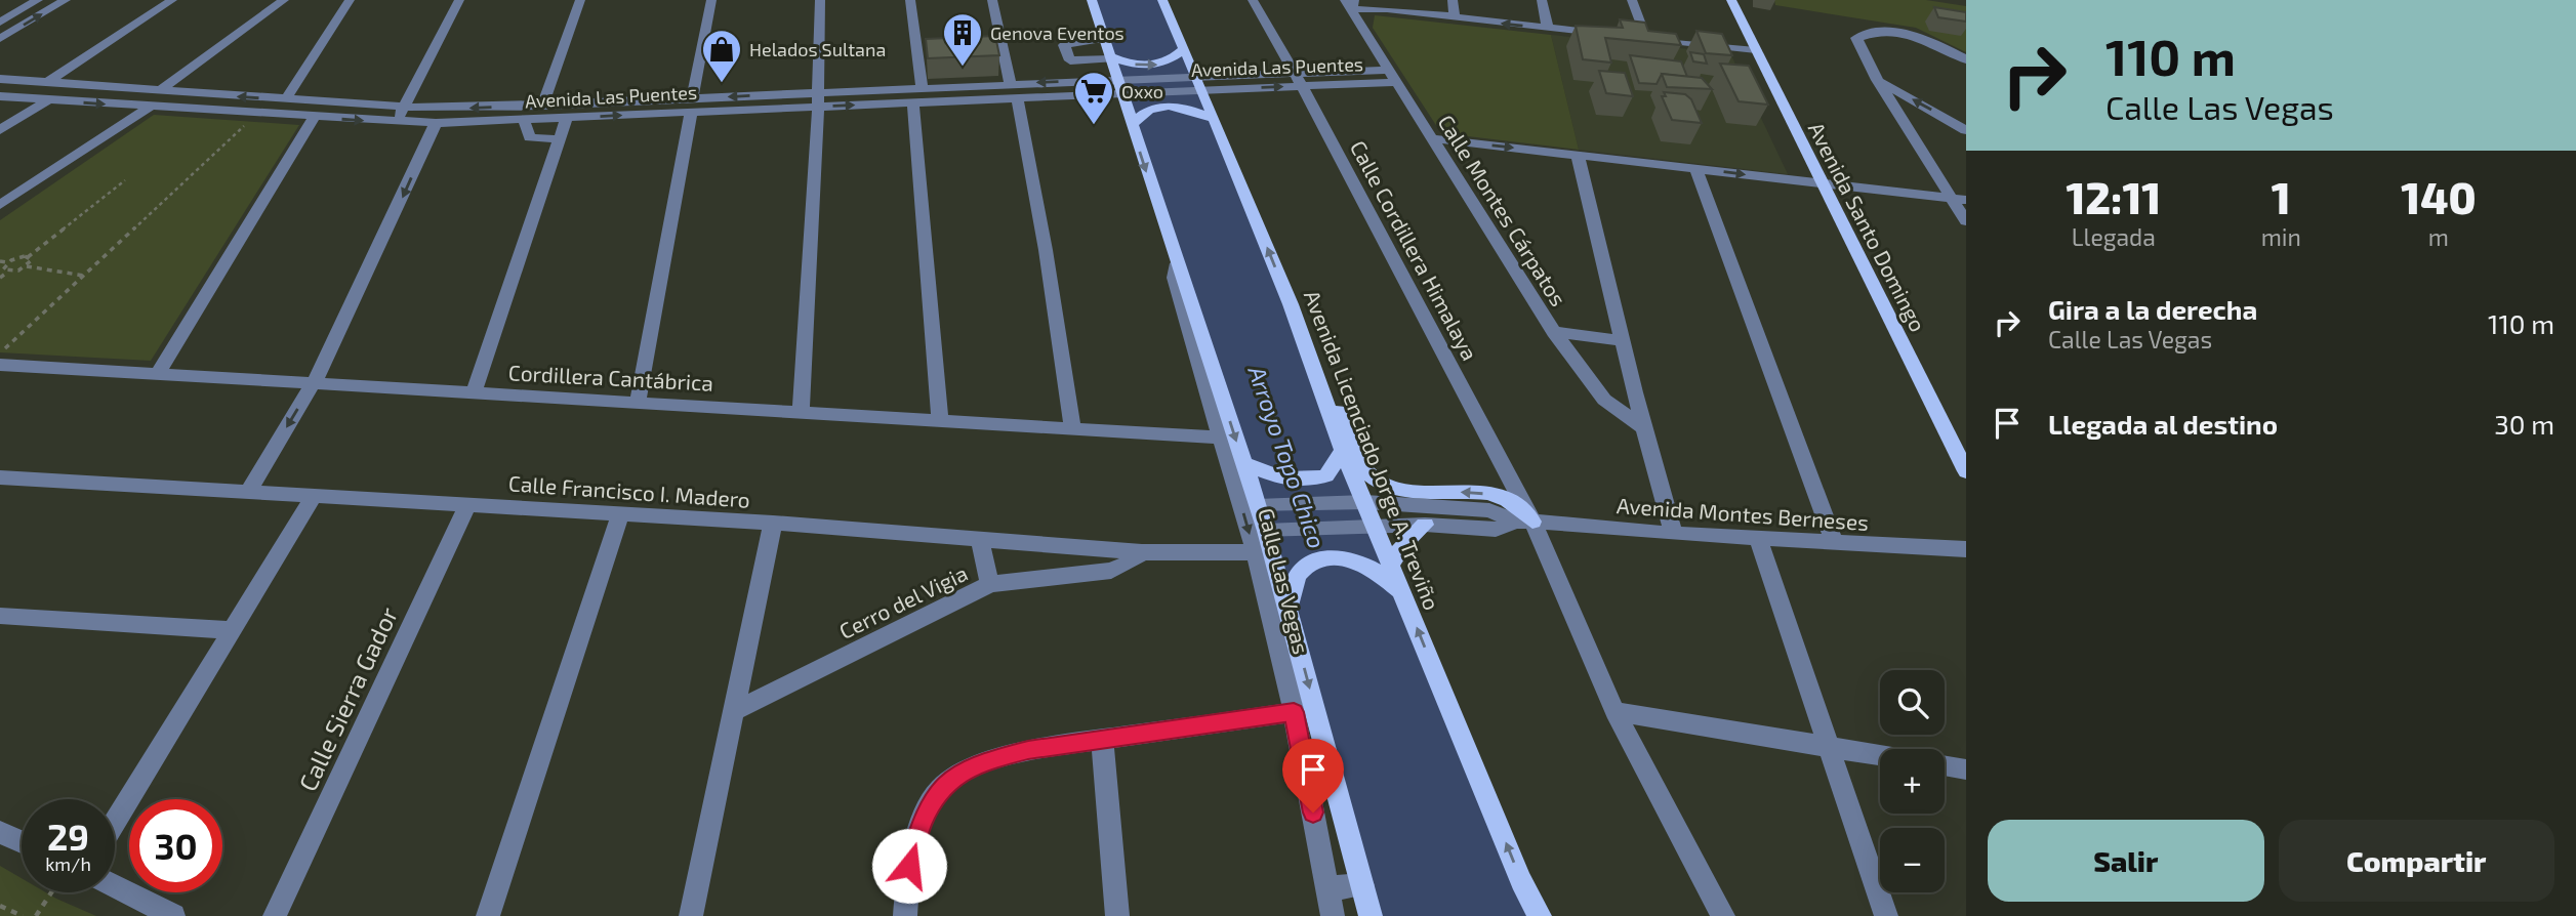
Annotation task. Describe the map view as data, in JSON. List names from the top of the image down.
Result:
{
  "streets": {
    "main road": ["Avenida Santo Domingo", "Avenida Licenciado Jorge A. Treviño"],
    "street": [
      "Avenida Las Puentes",
      "Calle Montes Cárpatos",
      "Calle Cordillera Himalaya",
      "Cordillera Cantábrica",
      "Calle Francisco I. Madero",
      "Avenida Montes Berneses",
      "Calle Las Vegas",
      "Cerro del Vigia",
      "Calle Sierra Gador"
    ]
  },
  "crossings": [
    ["Avenida Las Puentes", "Calle Montes Cárpatos"],
    ["Avenida Las Puentes", "Calle Cordillera Himalaya"],
    ["Avenida Las Puentes", "Avenida Licenciado Jorge A. Treviño"],
    ["Calle Cordillera Himalaya", "Avenida Montes Berneses"],
    ["Cordillera Cantábrica", "Calle Las Vegas"],
    ["Avenida Licenciado Jorge A. Treviño", "Avenida Montes Berneses"],
    ["Calle Francisco I. Madero", "Calle Las Vegas"],
    ["Calle Francisco I. Madero", "Cerro del Vigia"],
    ["Calle Francisco I. Madero", "Calle Sierra Gador"]
  ],
  "water": ["Arroyo Topo Chico"],
  "places": {
    "building": ["Genova Eventos"],
    "shop": ["Helados Sultana"],
    "supermarket": ["Oxxo"]
  },
  "page": {
    "turn": ["110 m", "Calle Las Vegas"],
    "eta": [
      "12:11",
      "Llegada",
      "1",
      "min",
      "140",
      "m"
    ],
    "list": [
      {
        "name": "Gira a la derecha",
        "note": "Calle Las Vegas",
        "value": "110 m"
      },
      {
        "name": "Llegada al destino",
        "value": "30 m"
      }
    ],
    "map_buttons": ["+", "−"],
    "speed": "29 km/h",
    "limit": "30",
    "buttons": ["Salir", "Compartir"]
  }
}
